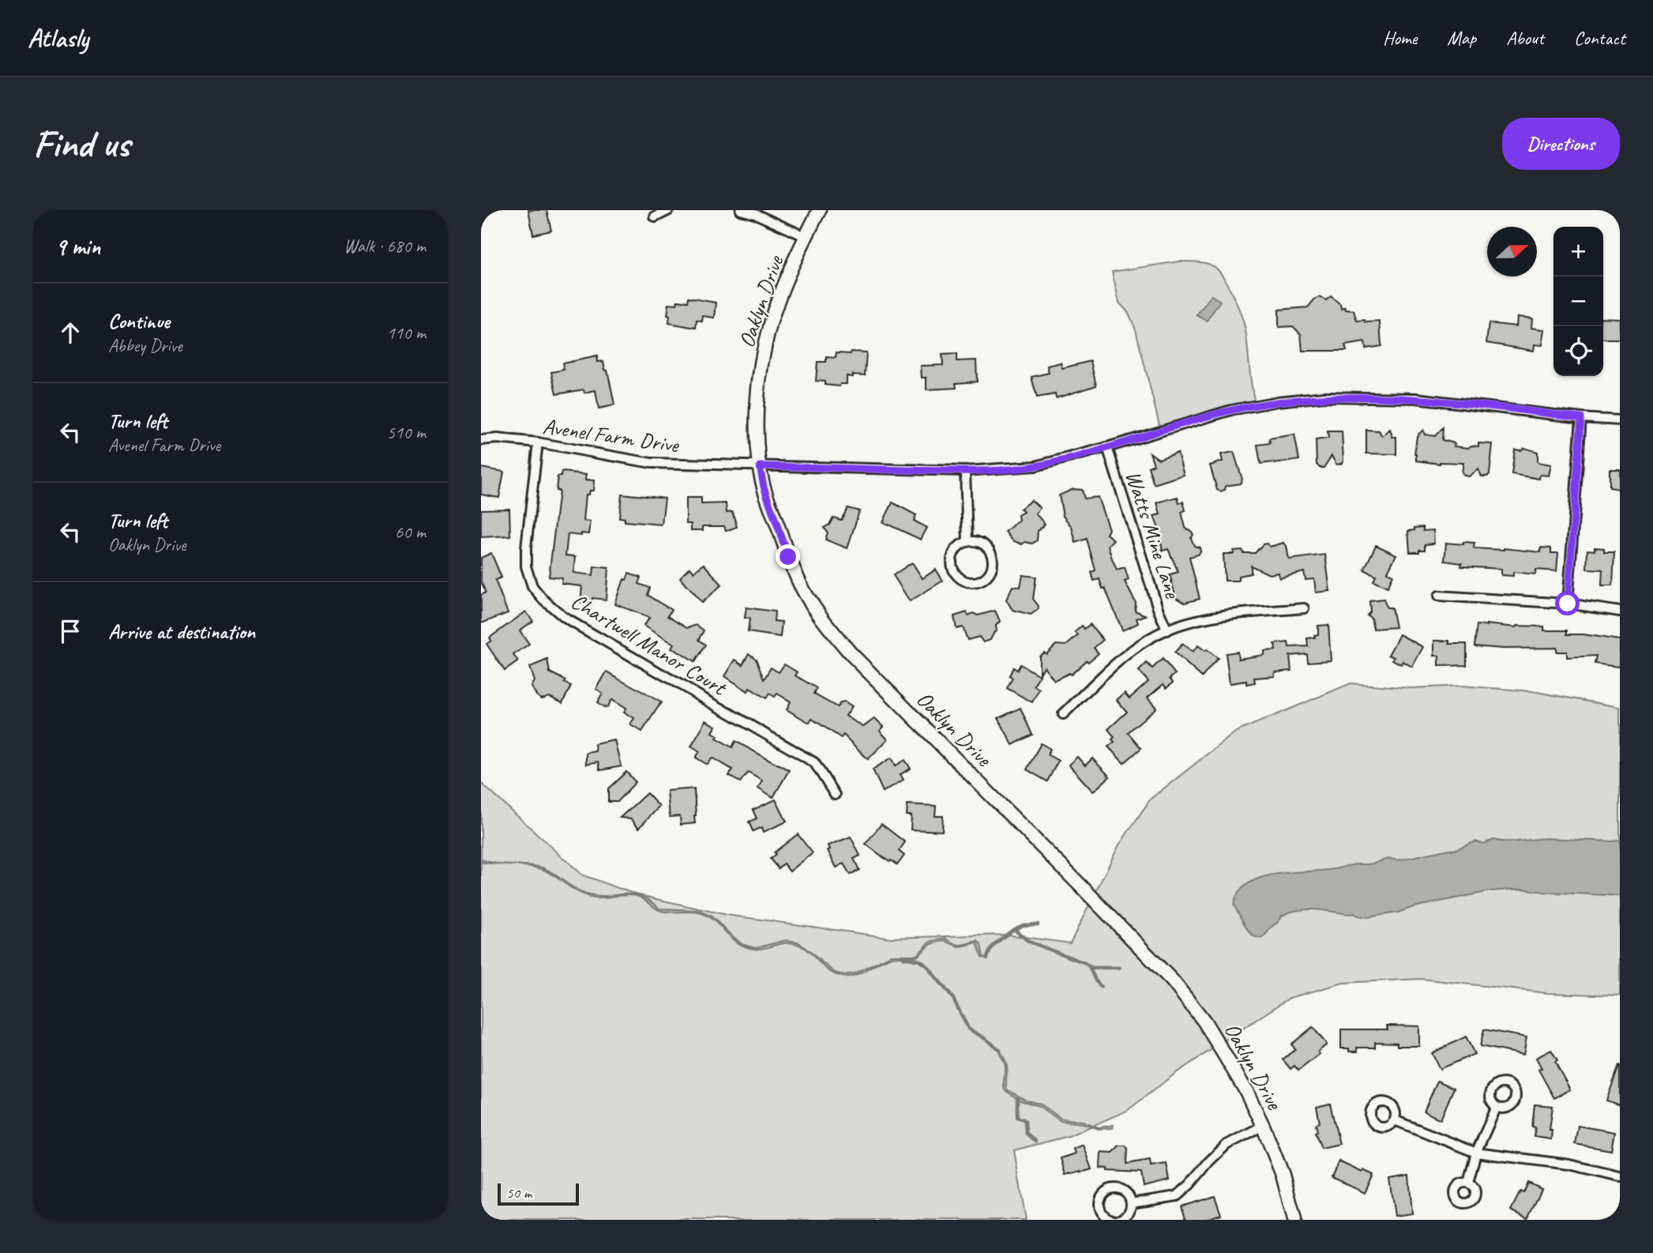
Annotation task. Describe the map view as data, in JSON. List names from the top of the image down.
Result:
{
  "streets": {
    "street": [
      "Oaklyn Drive",
      "Avenel Farm Drive",
      "Watts Mine Lane",
      "Chartwell Manor Court"
    ]
  },
  "crossings": [
    ["Oaklyn Drive", "Avenel Farm Drive"],
    ["Avenel Farm Drive", "Watts Mine Lane"],
    ["Avenel Farm Drive", "Chartwell Manor Court"]
  ],
  "scale_bar": "50 m",
  "north": "right",
  "page": {
    "header": "Atlasly",
    "nav": [
      "Home",
      "Map",
      "About",
      "Contact"
    ],
    "buttons": "Directions",
    "title": "Find us",
    "heading": ["9 min", "Walk · 680 m"],
    "map_buttons": ["+", "−"],
    "list": [
      ["Continue", "Abbey Drive", "110 m"],
      ["Turn left", "Avenel Farm Drive", "510 m"],
      ["Turn left", "Oaklyn Drive", "60 m"],
      "Arrive at destination"
    ],
    "scale": "50 m"
  }
}
